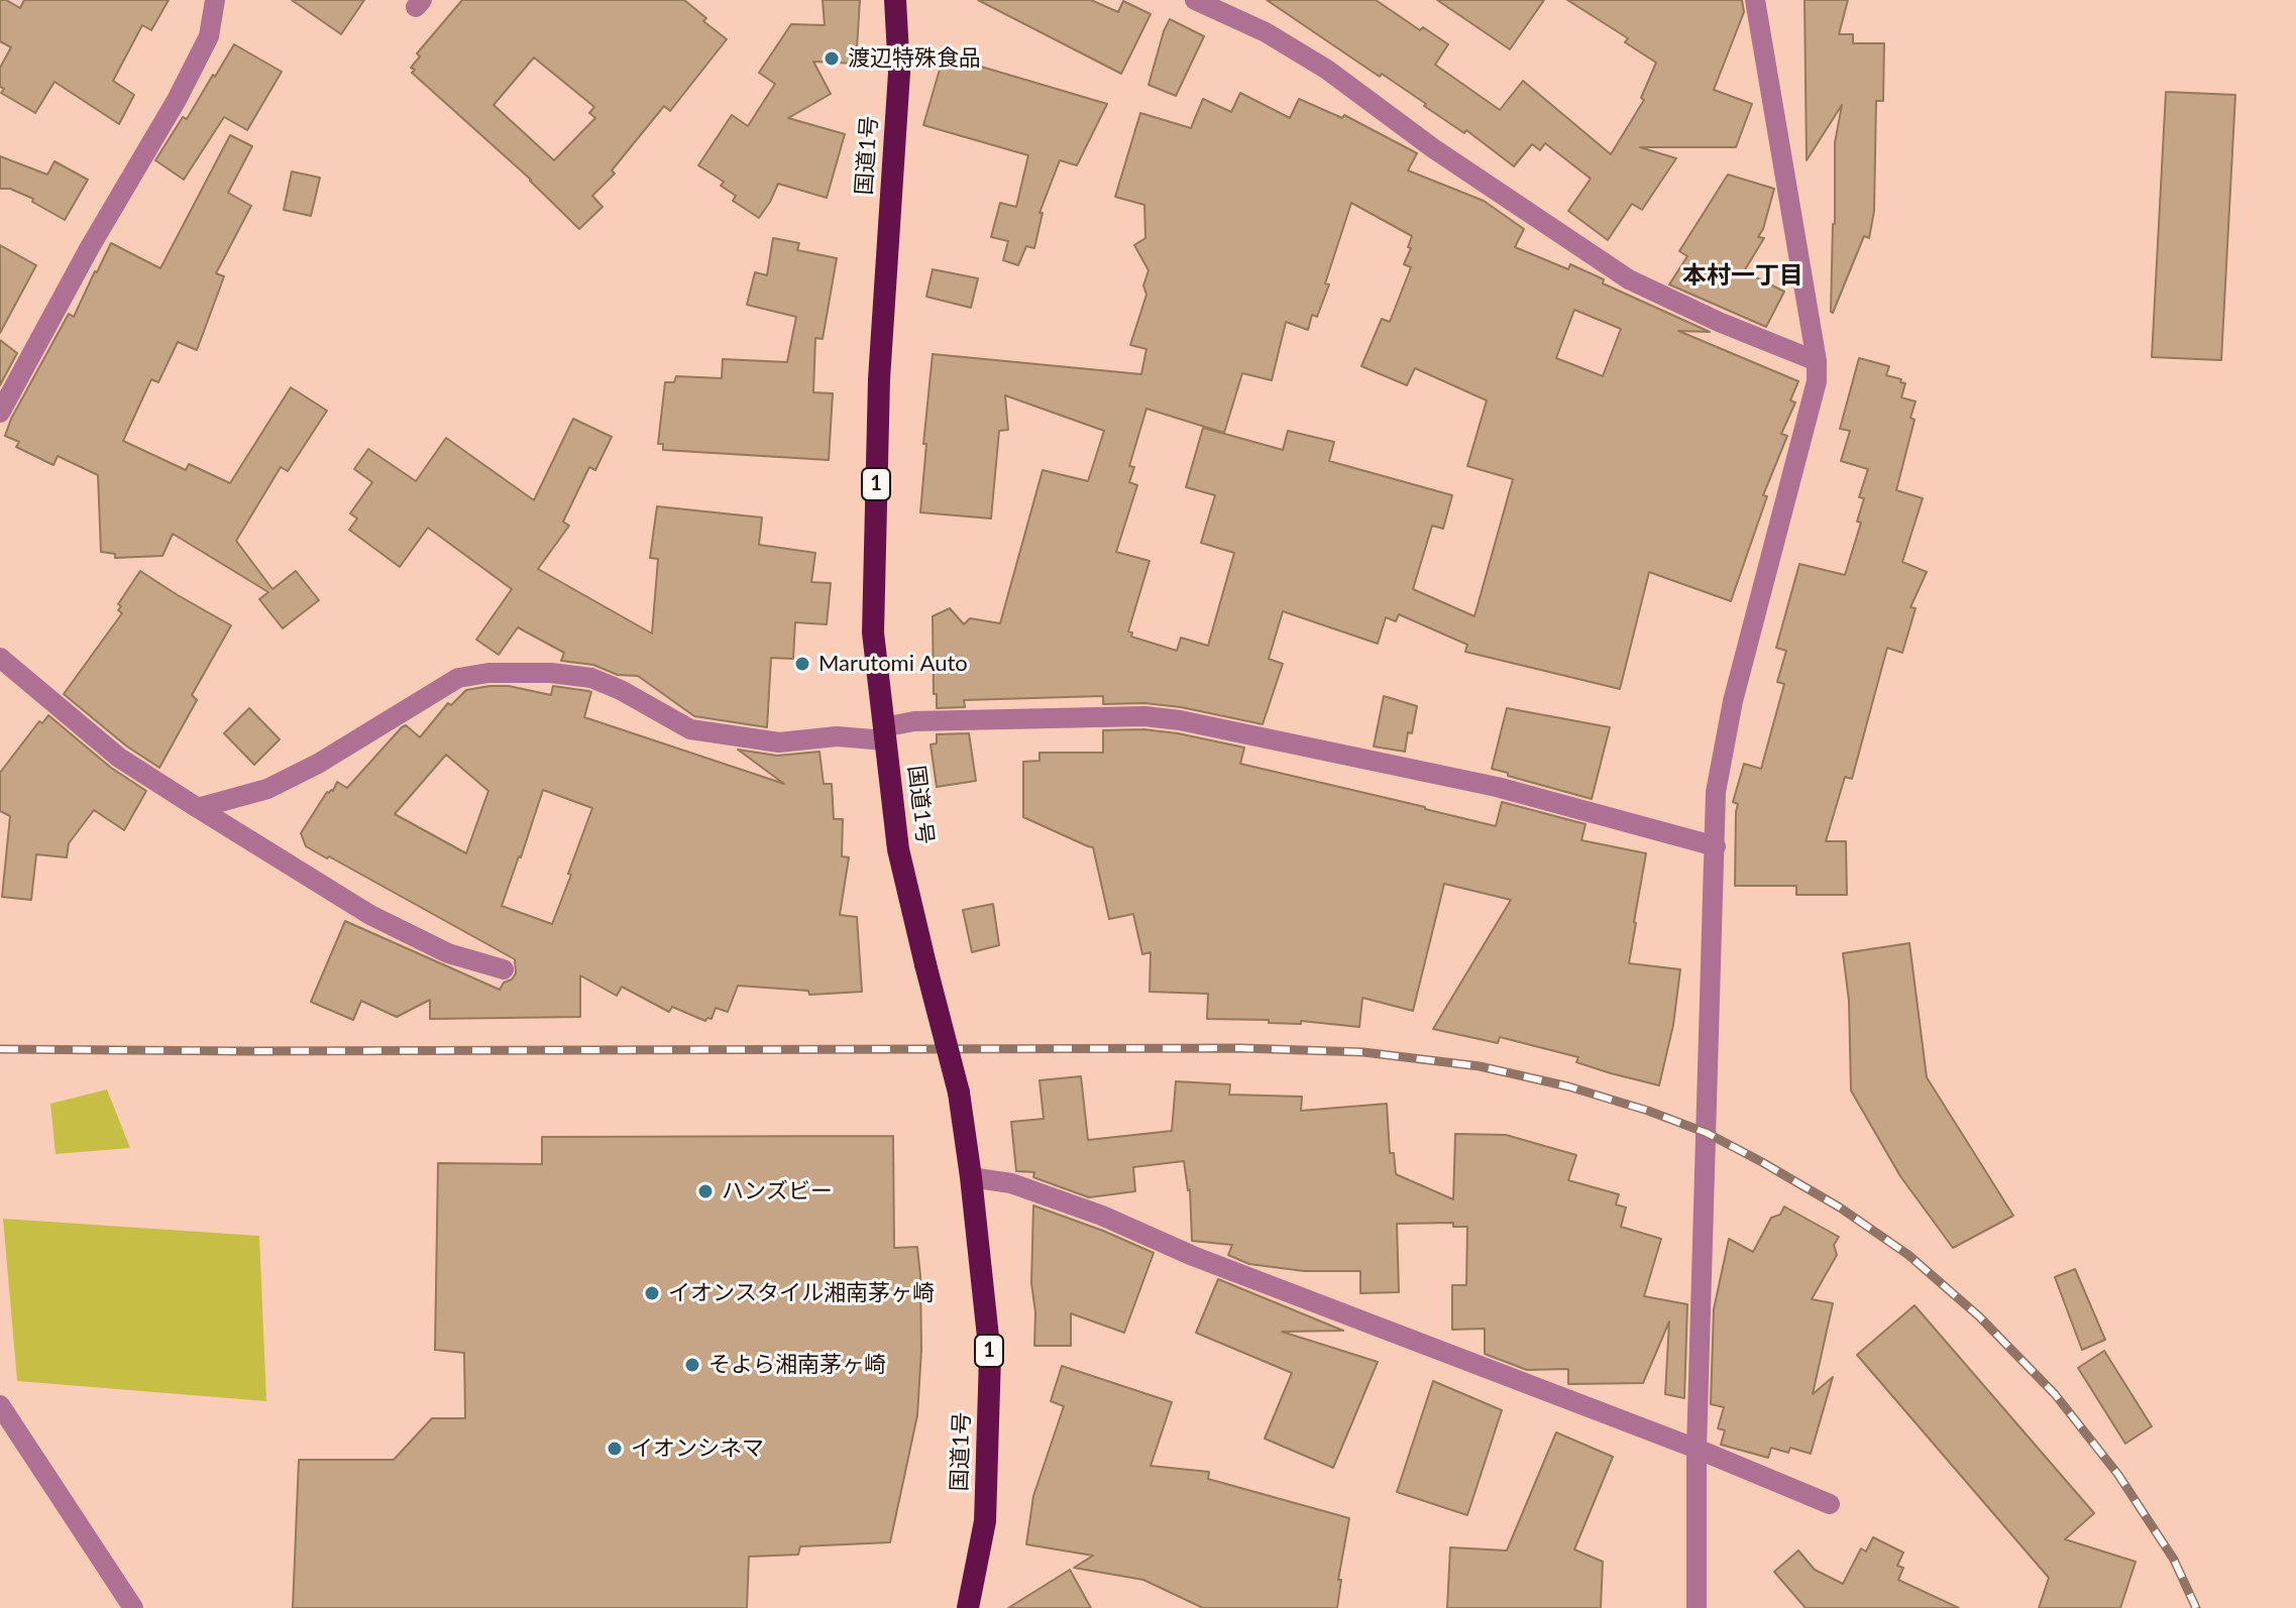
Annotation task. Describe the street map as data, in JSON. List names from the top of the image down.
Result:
{
  "streets": {
    "highway": ["国道1号", "1"]
  },
  "districts": ["本村一丁目"],
  "places": [
    "渡辺特殊食品",
    "Marutomi Auto",
    "ハンズビー",
    "イオンスタイル湘南茅ヶ崎",
    "そよら湘南茅ヶ崎",
    "イオンシネマ"
  ]
}
